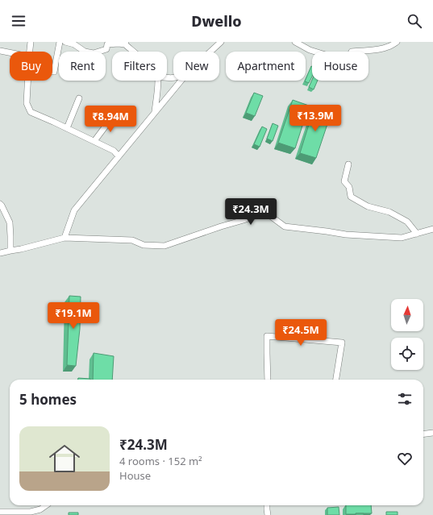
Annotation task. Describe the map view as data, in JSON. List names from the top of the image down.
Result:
{
  "north": "top",
  "page": {
    "header": "Dwello",
    "chip": [
      "Buy",
      "Rent",
      "Filters",
      "New",
      "Apartment",
      "House"
    ],
    "price": [
      "₹13.9M",
      "₹8.94M",
      "₹24.3M",
      "₹19.1M",
      "₹24.5M"
    ],
    "heading": "5 homes",
    "list": [
      {
        "name": "₹24.3M",
        "note": "4 rooms · 152 m² · House"
      }
    ]
  }
}
